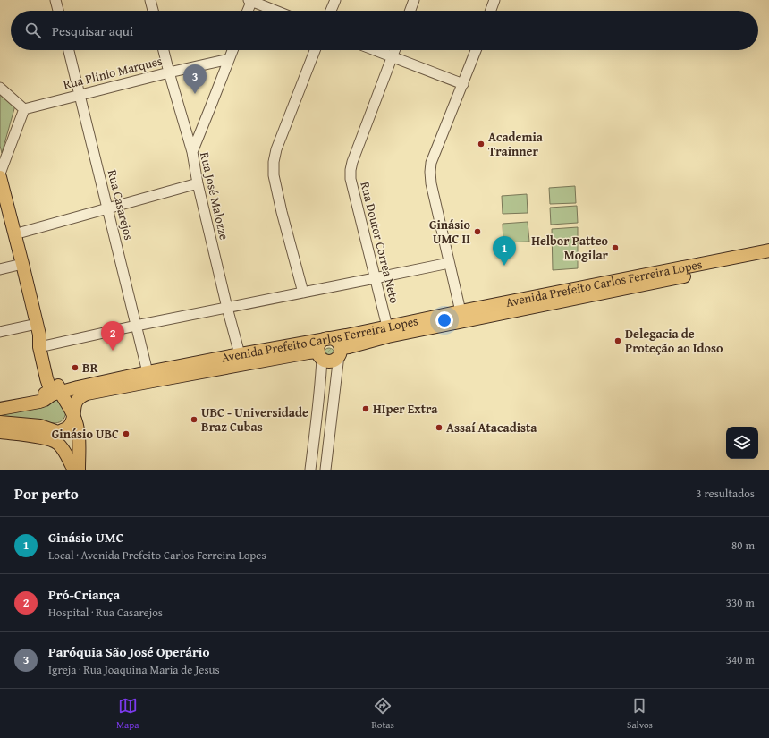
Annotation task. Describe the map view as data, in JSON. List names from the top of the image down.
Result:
{
  "streets": {
    "main road": ["Avenida Prefeito Carlos Ferreira Lopes"],
    "street": [
      "Rua Plínio Marques",
      "Rua José Malozze",
      "Rua Casarejos",
      "Rua Doutor Correa Neto"
    ]
  },
  "crossings": [
    ["Rua Plínio Marques", "Rua José Malozze"],
    ["Rua Plínio Marques", "Rua Casarejos"],
    ["Rua José Malozze", "Avenida Prefeito Carlos Ferreira Lopes"],
    ["Rua Casarejos", "Avenida Prefeito Carlos Ferreira Lopes"],
    ["Rua Doutor Correa Neto", "Avenida Prefeito Carlos Ferreira Lopes"]
  ],
  "places": [
    "Academia Trainner",
    "Ginásio UMC II",
    "Helbor Patteo Mogilar",
    "Delegacia de Proteção ao Idoso",
    "BR",
    "HIper Extra",
    "UBC - Universidade Braz Cubas",
    "Assaí Atacadista",
    "Ginásio UBC"
  ],
  "page": {
    "search": "Pesquisar aqui",
    "pins": ["3", "1", "2"],
    "heading": ["Por perto", "3 resultados"],
    "list": [
      {
        "mark": "1",
        "name": "Ginásio UMC",
        "note": "Local · Avenida Prefeito Carlos Ferreira Lopes",
        "value": "80 m"
      },
      {
        "mark": "2",
        "name": "Pró-Criança",
        "note": "Hospital · Rua Casarejos",
        "value": "330 m"
      },
      {
        "mark": "3",
        "name": "Paróquia São José Operário",
        "note": "Igreja · Rua Joaquina Maria de Jesus",
        "value": "340 m"
      }
    ],
    "nav": ["Mapa", "Rotas", "Salvos"]
  }
}
